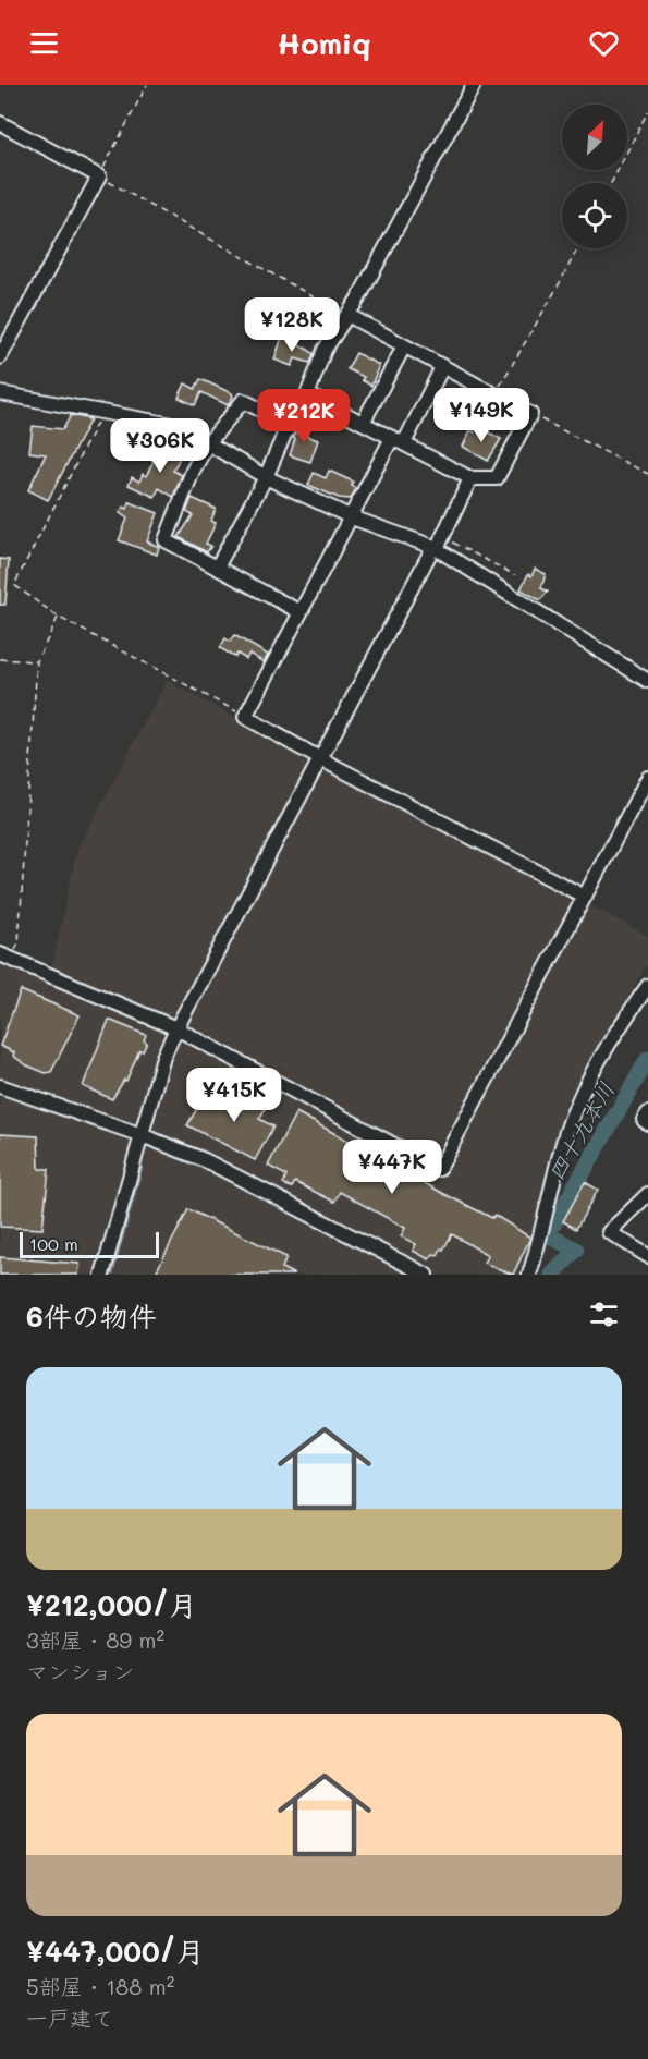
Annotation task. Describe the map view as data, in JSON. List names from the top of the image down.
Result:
{
  "water": ["四十九本川"],
  "scale_bar": "100 m",
  "north": "top right",
  "page": {
    "header": "Homiq",
    "price": [
      "¥128K",
      "¥149K",
      "¥212K",
      "¥306K",
      "¥415K",
      "¥447K"
    ],
    "scale": "100 m",
    "heading": "6件の物件",
    "list": [
      {
        "name": "¥212,000/月",
        "note": "3部屋 · 89 m² · マンション"
      },
      {
        "name": "¥447,000/月",
        "note": "5部屋 · 188 m² · 一戸建て"
      }
    ]
  }
}
